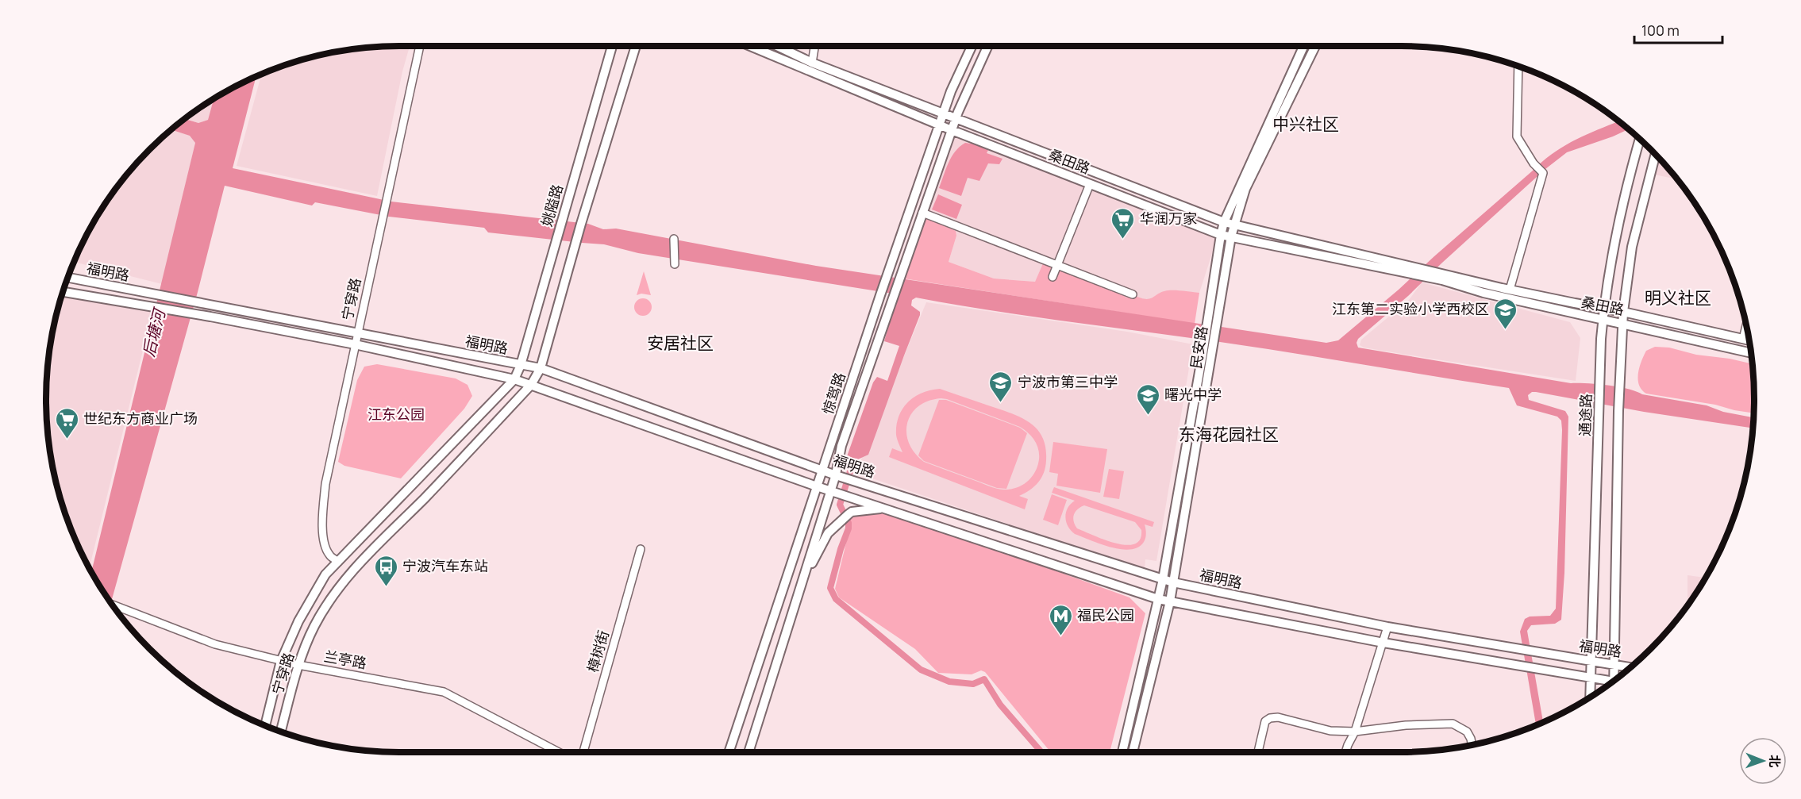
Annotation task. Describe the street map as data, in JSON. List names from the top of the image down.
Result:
{
  "streets": {
    "main road": [
      "桑田路",
      "姚隘路",
      "福明路",
      "宁穿路",
      "民安路",
      "惊驾路",
      "通途路"
    ],
    "street": ["樟树街", "兰亭路"]
  },
  "crossings": [
    ["桑田路", "民安路"],
    ["桑田路", "惊驾路"],
    ["桑田路", "通途路"],
    ["姚隘路", "福明路"],
    ["姚隘路", "宁穿路"],
    ["福明路", "宁穿路"],
    ["福明路", "民安路"],
    ["福明路", "惊驾路"],
    ["福明路", "通途路"],
    ["宁穿路", "兰亭路"]
  ],
  "districts": [
    "中兴社区",
    "明义社区",
    "安居社区",
    "东海花园社区"
  ],
  "water": ["后塘河"],
  "parks": ["江东公园"],
  "places": {
    "supermarket": ["华润万家", "世纪东方商业广场"],
    "school or university": ["江东第二实验小学西校区", "宁波市第三中学", "曙光中学"],
    "bus stop": ["宁波汽车东站"],
    "metro station": ["福民公园"]
  },
  "scale_bar": "100 m",
  "north": "right"
}
